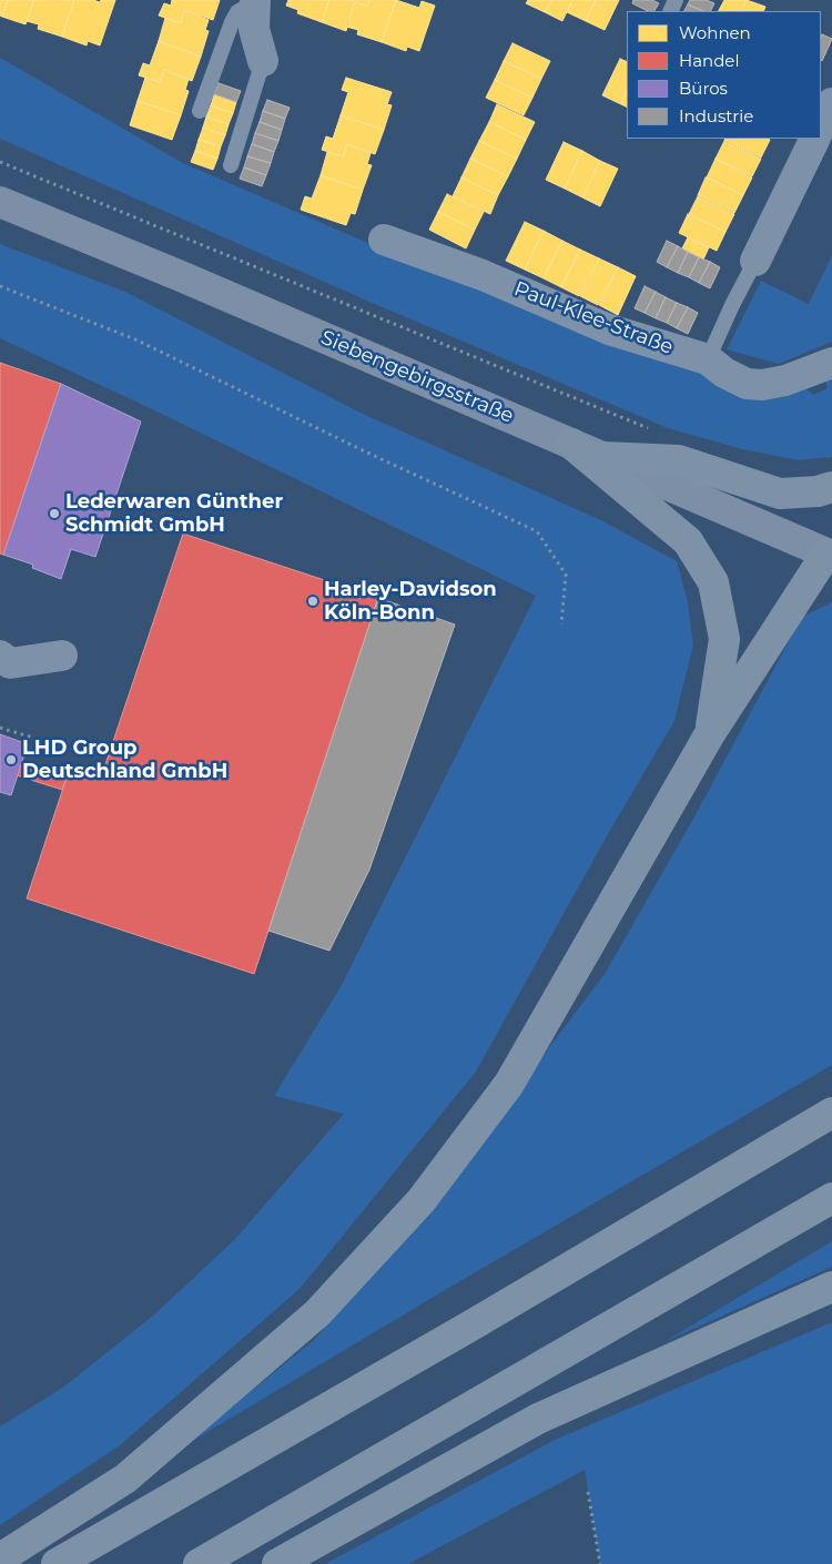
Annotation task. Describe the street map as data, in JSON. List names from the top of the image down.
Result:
{
  "streets": {
    "main road": ["Siebengebirgsstraße"],
    "street": ["Paul-Klee-Straße"]
  },
  "places": ["Lederwaren Günther Schmidt GmbH", "Harley-Davidson Köln-Bonn", "LHD Group Deutschland GmbH"],
  "legend": [
    "Wohnen",
    "Handel",
    "Büros",
    "Industrie"
  ]
}
